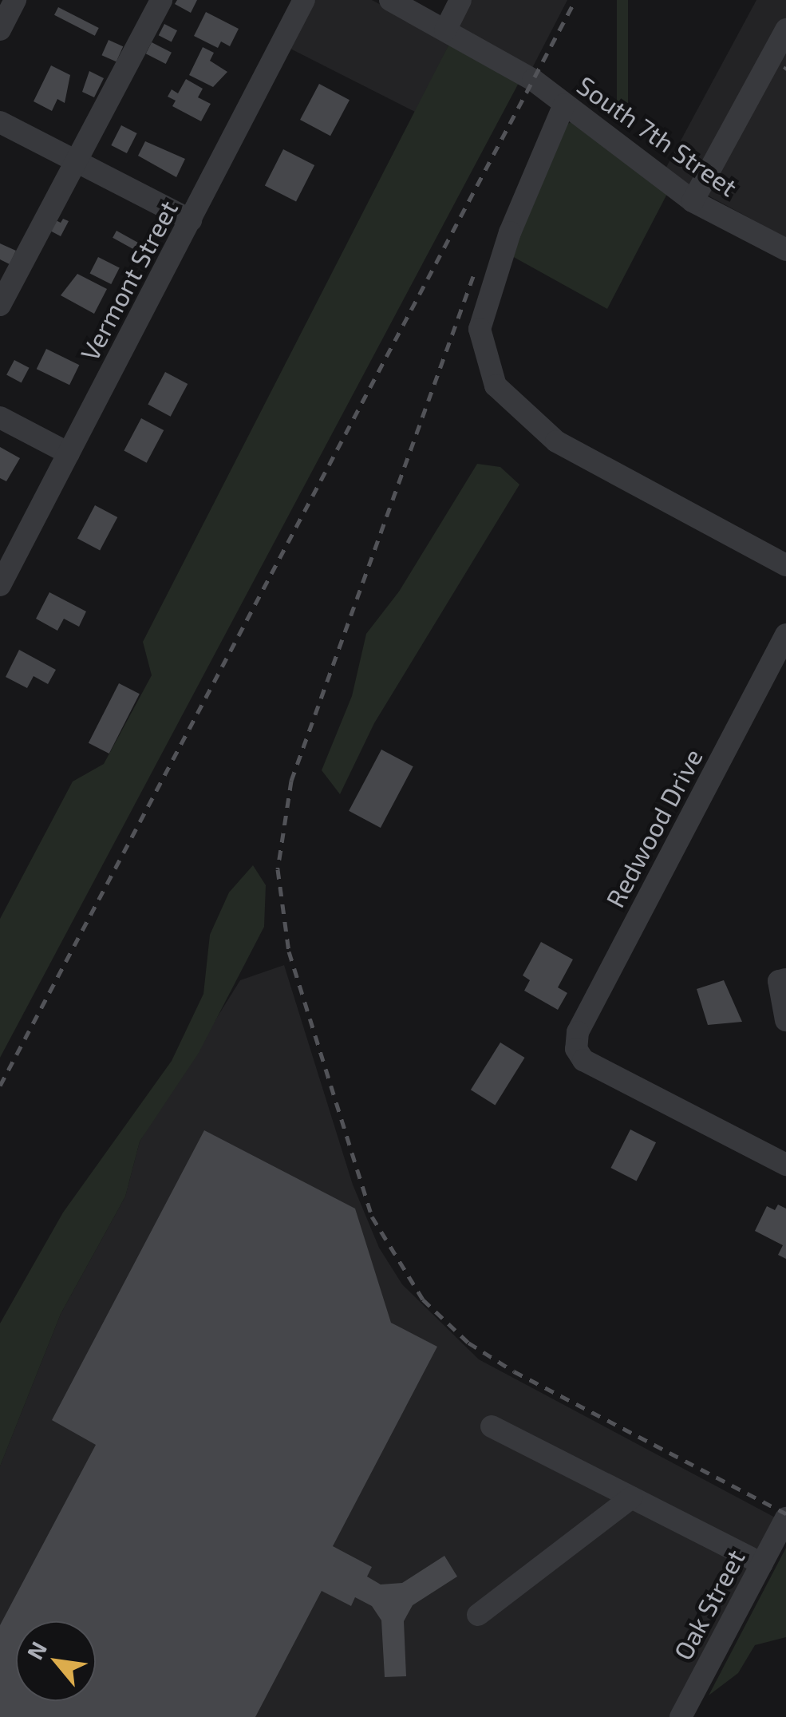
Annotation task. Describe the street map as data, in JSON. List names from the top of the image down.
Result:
{
  "streets": {
    "street": [
      "South 7th Street",
      "Vermont Street",
      "Redwood Drive",
      "Oak Street"
    ]
  },
  "north": "top left"
}
